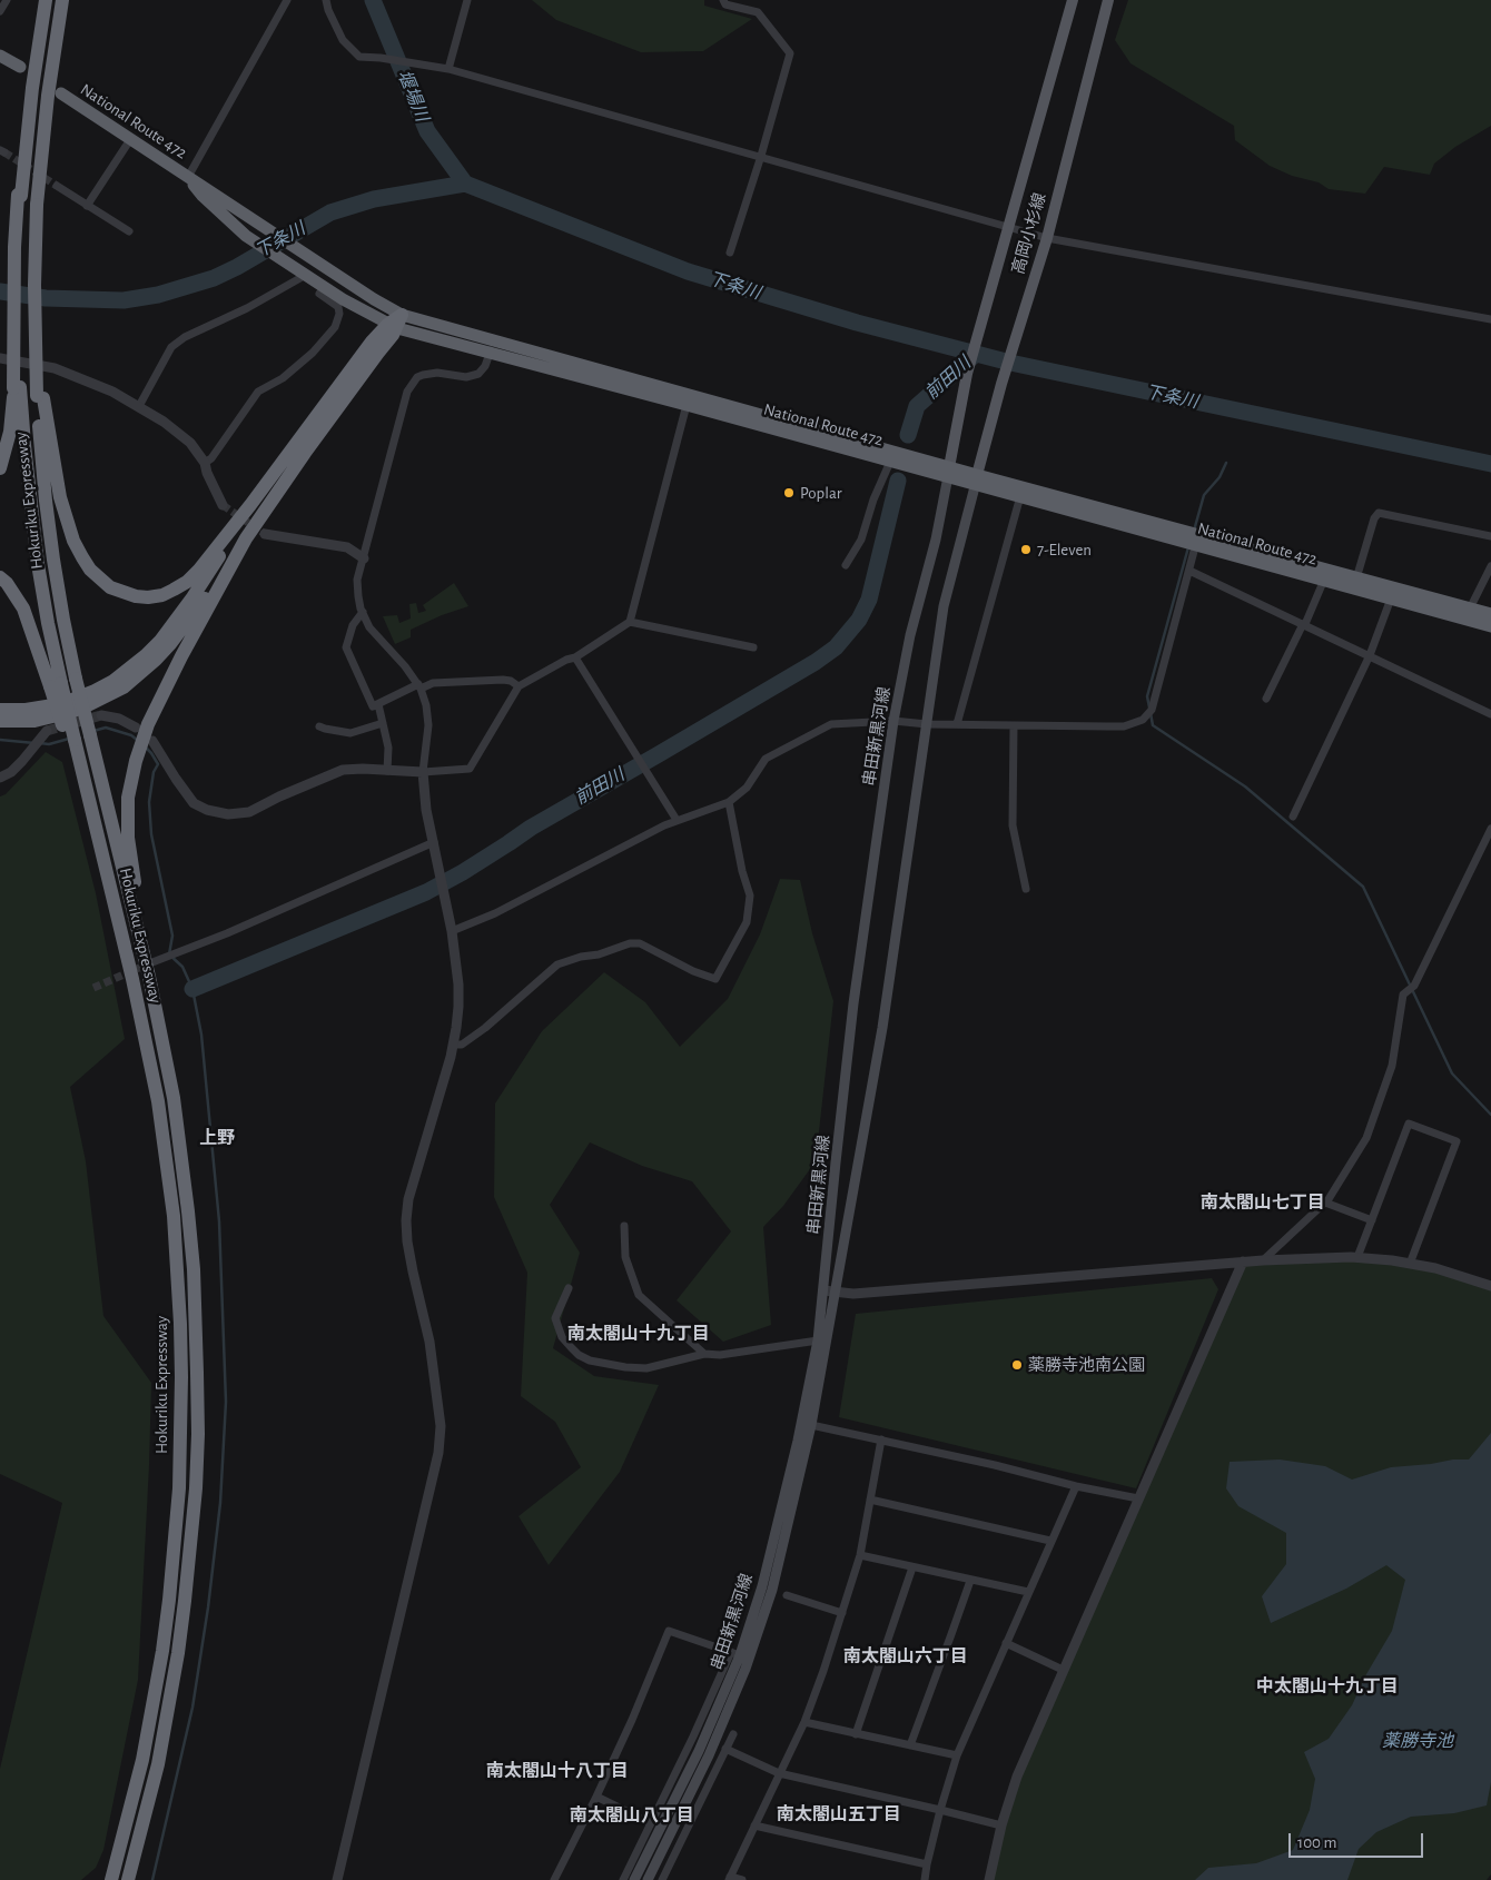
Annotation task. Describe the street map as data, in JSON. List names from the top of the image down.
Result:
{
  "streets": {
    "highway": ["National Route 472", "Hokuriku Expressway"],
    "main road": ["高岡小杉線", "串田新黒河線"]
  },
  "crossings": [
    ["National Route 472", "高岡小杉線"],
    ["National Route 472", "串田新黒河線"],
    ["高岡小杉線", "串田新黒河線"]
  ],
  "districts": [
    "上野",
    "南太閤山七丁目",
    "南太閤山十九丁目",
    "南太閤山六丁目",
    "中太閤山十九丁目",
    "南太閤山十八丁目",
    "南太閤山五丁目",
    "南太閤山八丁目"
  ],
  "water": [
    "堰場川",
    "下条川",
    "前田川",
    "薬勝寺池"
  ],
  "places": ["Poplar", "7-Eleven", "薬勝寺池南公園"],
  "scale_bar": "100 m"
}
